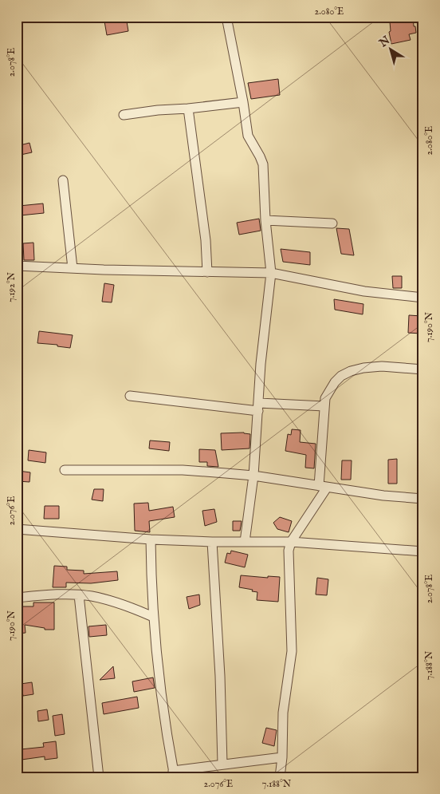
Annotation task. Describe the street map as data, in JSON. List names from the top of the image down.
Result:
{
  "north": "top left",
  "coordinates": [
    "2.080°E",
    "2.078°E",
    "7.192°N",
    "7.190°N",
    "2.076°E",
    "7.188°N"
  ]
}
